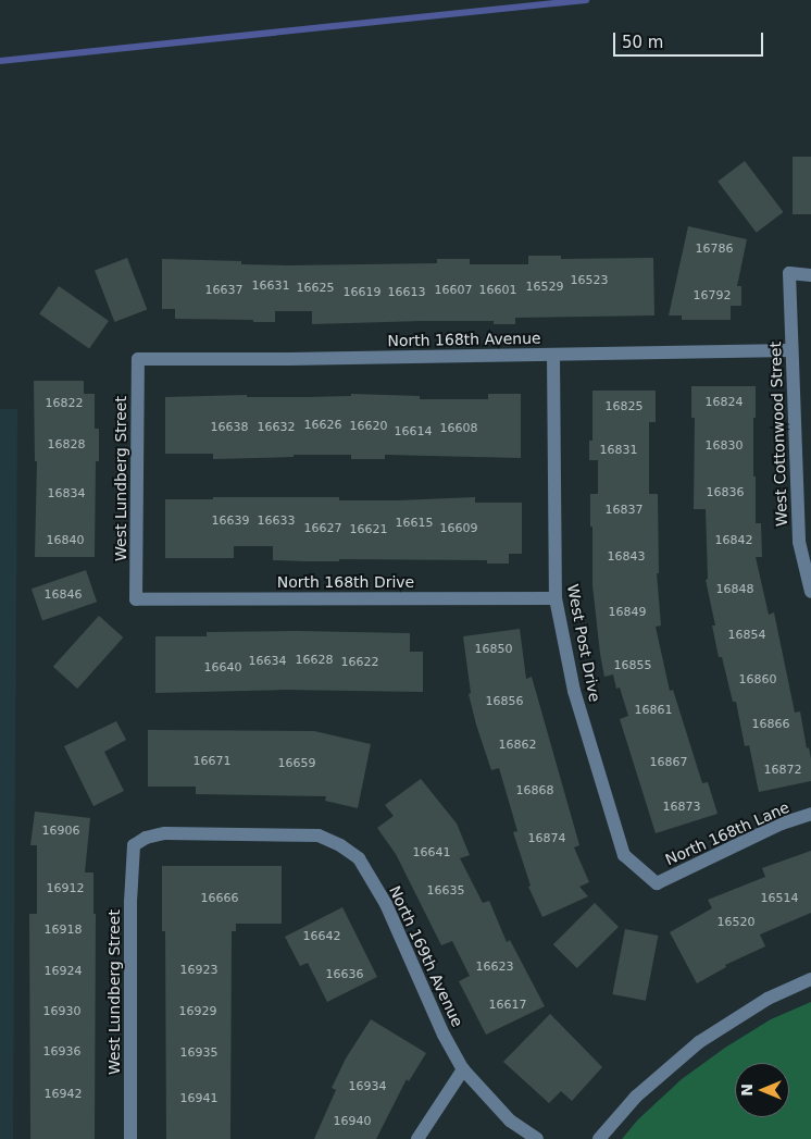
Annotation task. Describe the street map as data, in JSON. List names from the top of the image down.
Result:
{
  "streets": {
    "street": [
      "North 168th Avenue",
      "West Cottonwood Street",
      "West Lundberg Street",
      "North 168th Drive",
      "West Post Drive",
      "North 168th Lane",
      "North 169th Avenue"
    ]
  },
  "crossings": [
    ["North 168th Avenue", "West Cottonwood Street"],
    ["North 168th Avenue", "West Lundberg Street"],
    ["North 168th Avenue", "West Post Drive"],
    ["West Lundberg Street", "North 168th Drive"],
    ["West Lundberg Street", "North 169th Avenue"],
    ["North 168th Drive", "West Post Drive"],
    ["West Post Drive", "North 168th Lane"]
  ],
  "house_numbers": [
    "16786",
    "16523",
    "16631",
    "16529",
    "16625",
    "16637",
    "16607",
    "16601",
    "16619",
    "16613",
    "16792",
    "16824",
    "16822",
    "16825",
    "16626",
    "16620",
    "16638",
    "16632",
    "16608",
    "16614",
    "16828",
    "16830",
    "16831",
    "16836",
    "16834",
    "16837",
    "16639",
    "16633",
    "16615",
    "16627",
    "16609",
    "16621",
    "16840",
    "16842",
    "16843",
    "16848",
    "16846",
    "16849",
    "16854",
    "16850",
    "16628",
    "16634",
    "16622",
    "16855",
    "16640",
    "16860",
    "16856",
    "16861",
    "16866",
    "16862",
    "16671",
    "16867",
    "16659",
    "16872",
    "16868",
    "16873",
    "16906",
    "16874",
    "16641",
    "16912",
    "16635",
    "16666",
    "16514",
    "16520",
    "16918",
    "16642",
    "16623",
    "16923",
    "16924",
    "16636",
    "16617",
    "16930",
    "16929",
    "16936",
    "16935",
    "16934",
    "16942",
    "16941",
    "16940"
  ],
  "scale_bar": "50 m",
  "north": "left"
}
